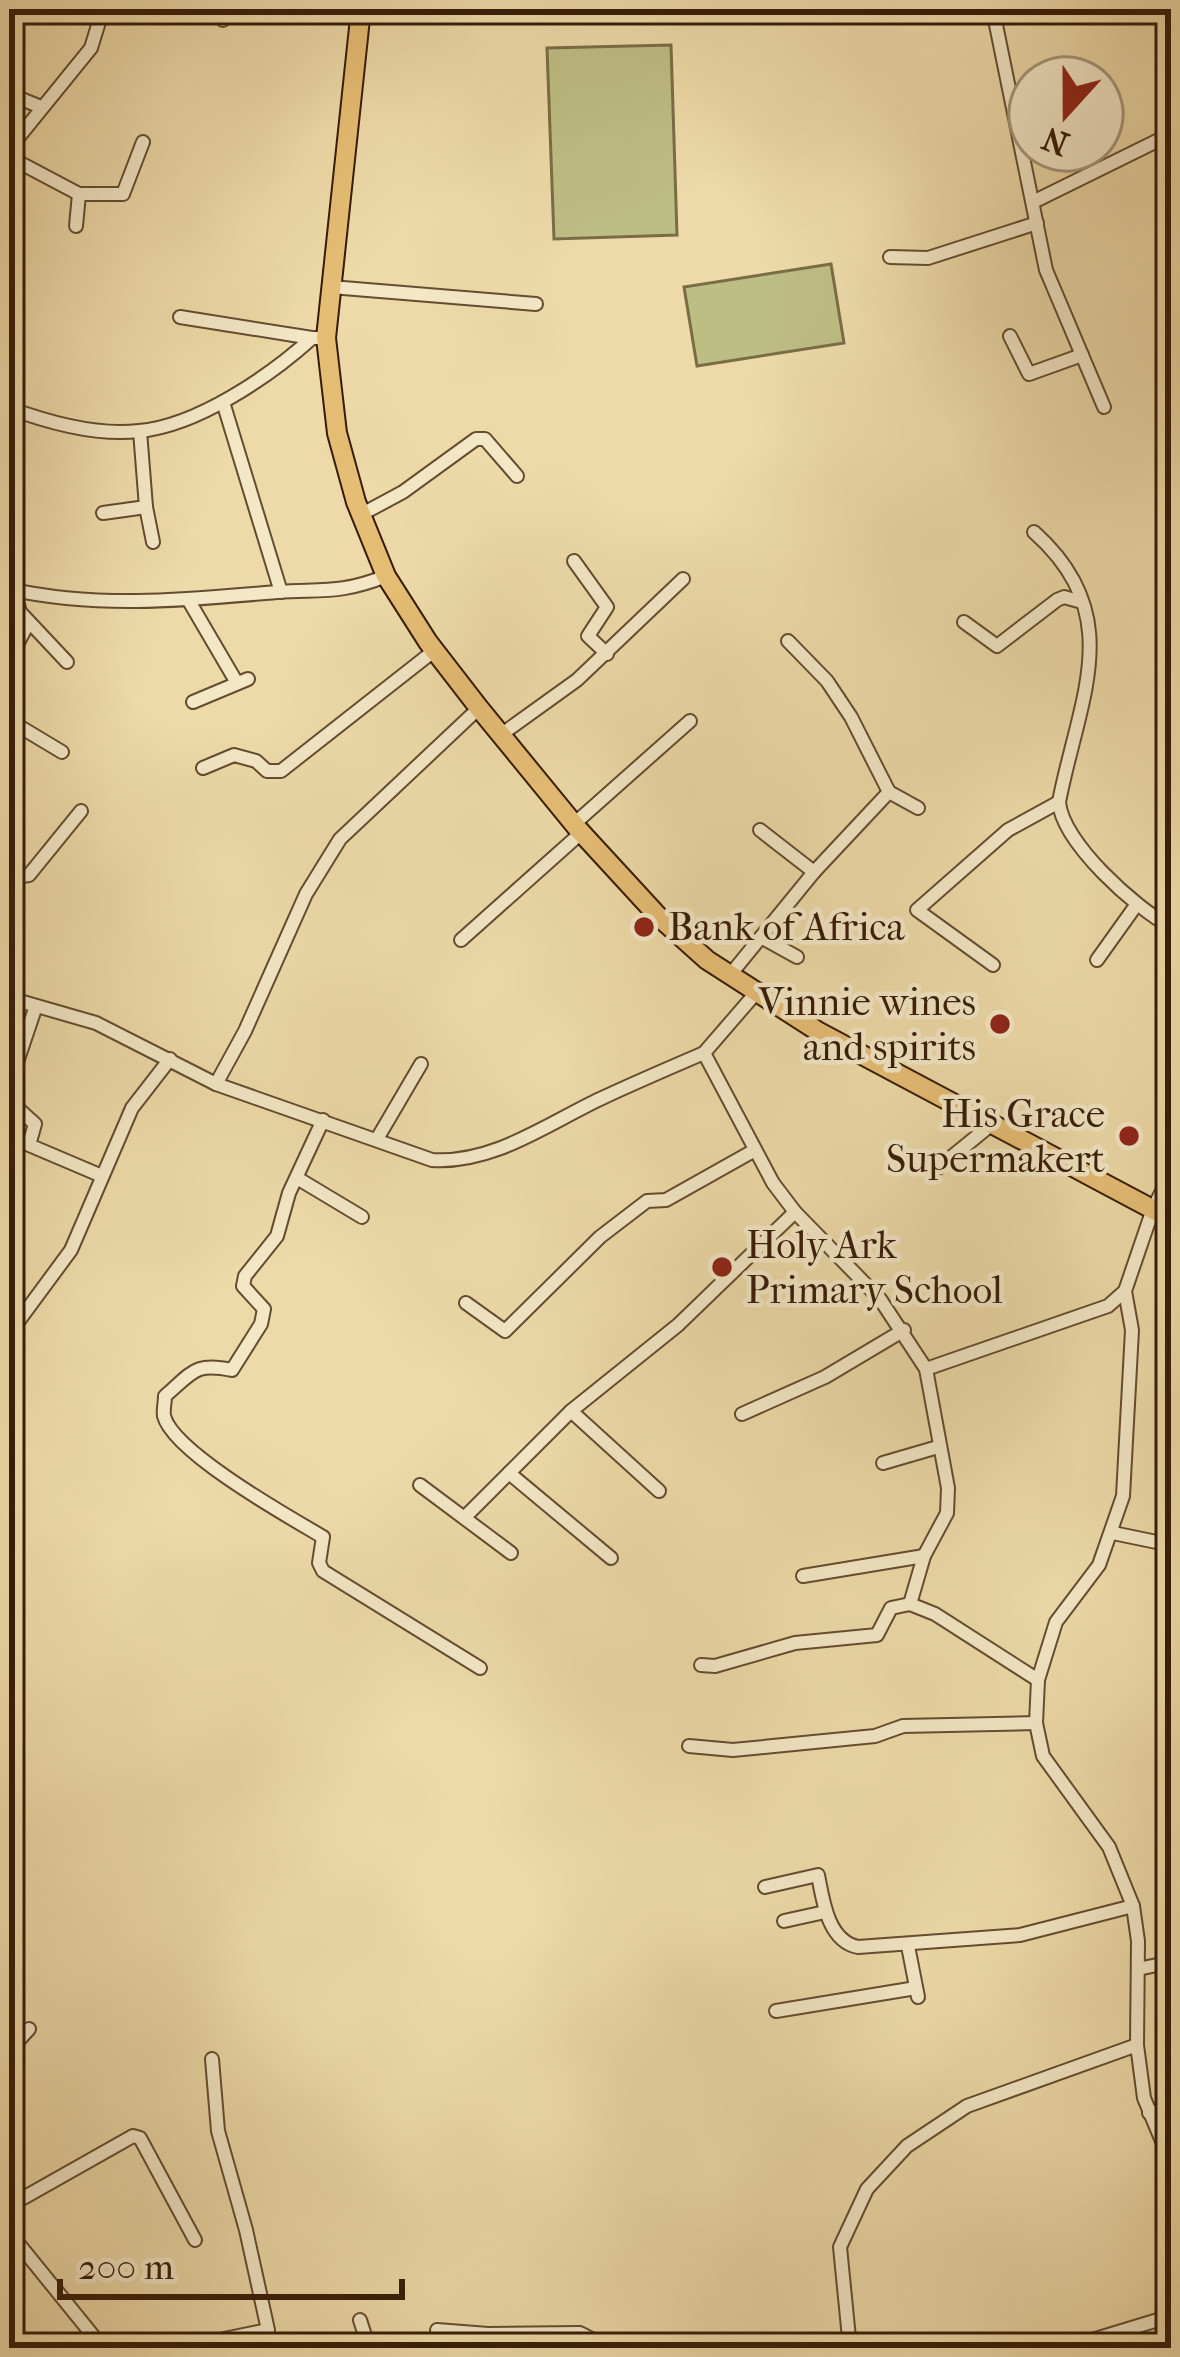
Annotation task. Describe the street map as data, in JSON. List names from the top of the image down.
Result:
{
  "places": [
    "Bank of Africa",
    "Vinnie wines and spirits",
    "His Grace Supermakert",
    "Holy Ark Primary School"
  ],
  "scale_bar": "200 m",
  "north": "bottom"
}
